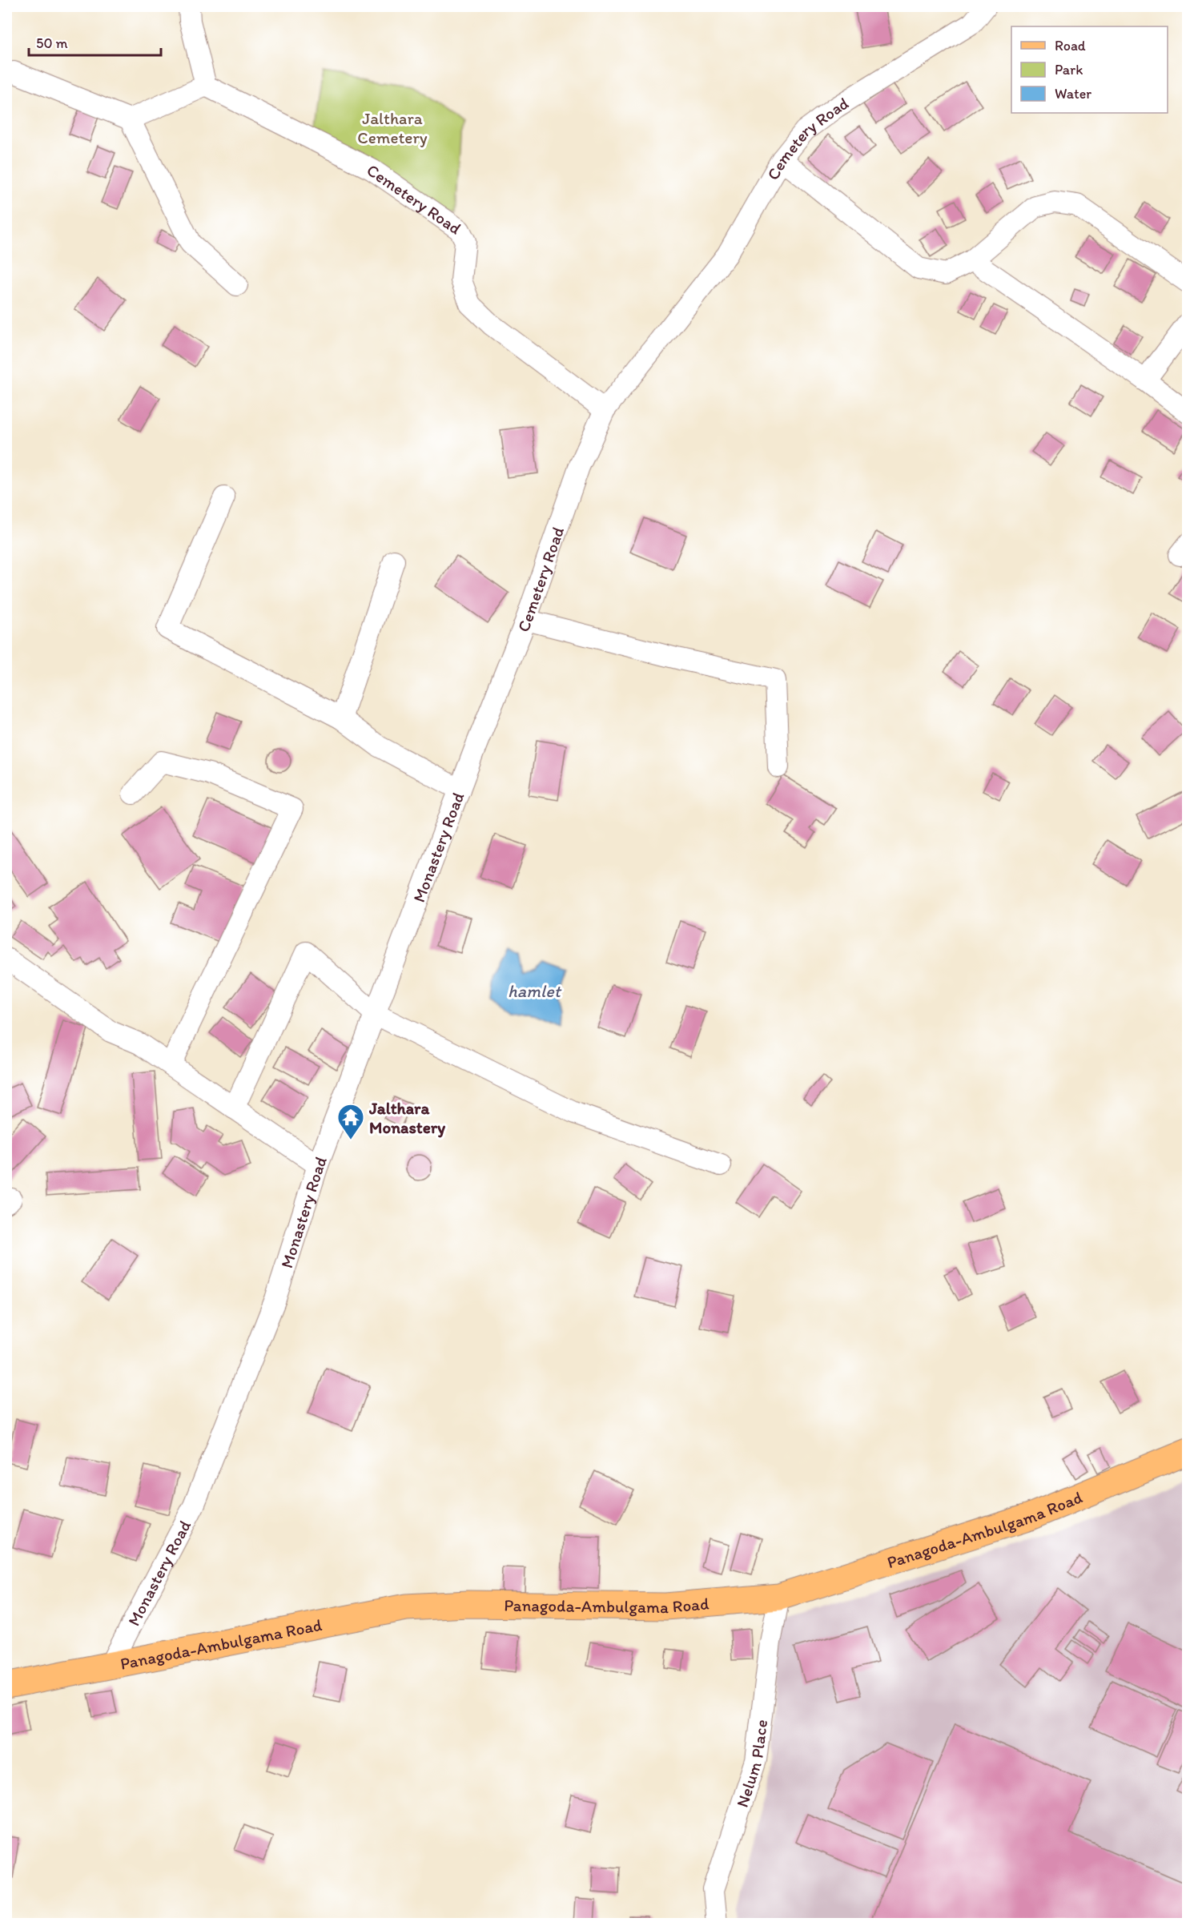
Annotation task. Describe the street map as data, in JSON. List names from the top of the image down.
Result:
{
  "streets": {
    "main road": ["Panagoda-Ambulgama Road"],
    "street": ["Cemetery Road", "Monastery Road", "Nelum Place"]
  },
  "crossings": [
    ["Cemetery Road", "Monastery Road"],
    ["Monastery Road", "Panagoda-Ambulgama Road"],
    ["Panagoda-Ambulgama Road", "Nelum Place"]
  ],
  "water": ["hamlet"],
  "parks": ["Jalthara Cemetery"],
  "places": {
    "temple": ["Jalthara Monastery"]
  },
  "legend": ["Road", "Park", "Water"],
  "scale_bar": "50 m"
}
